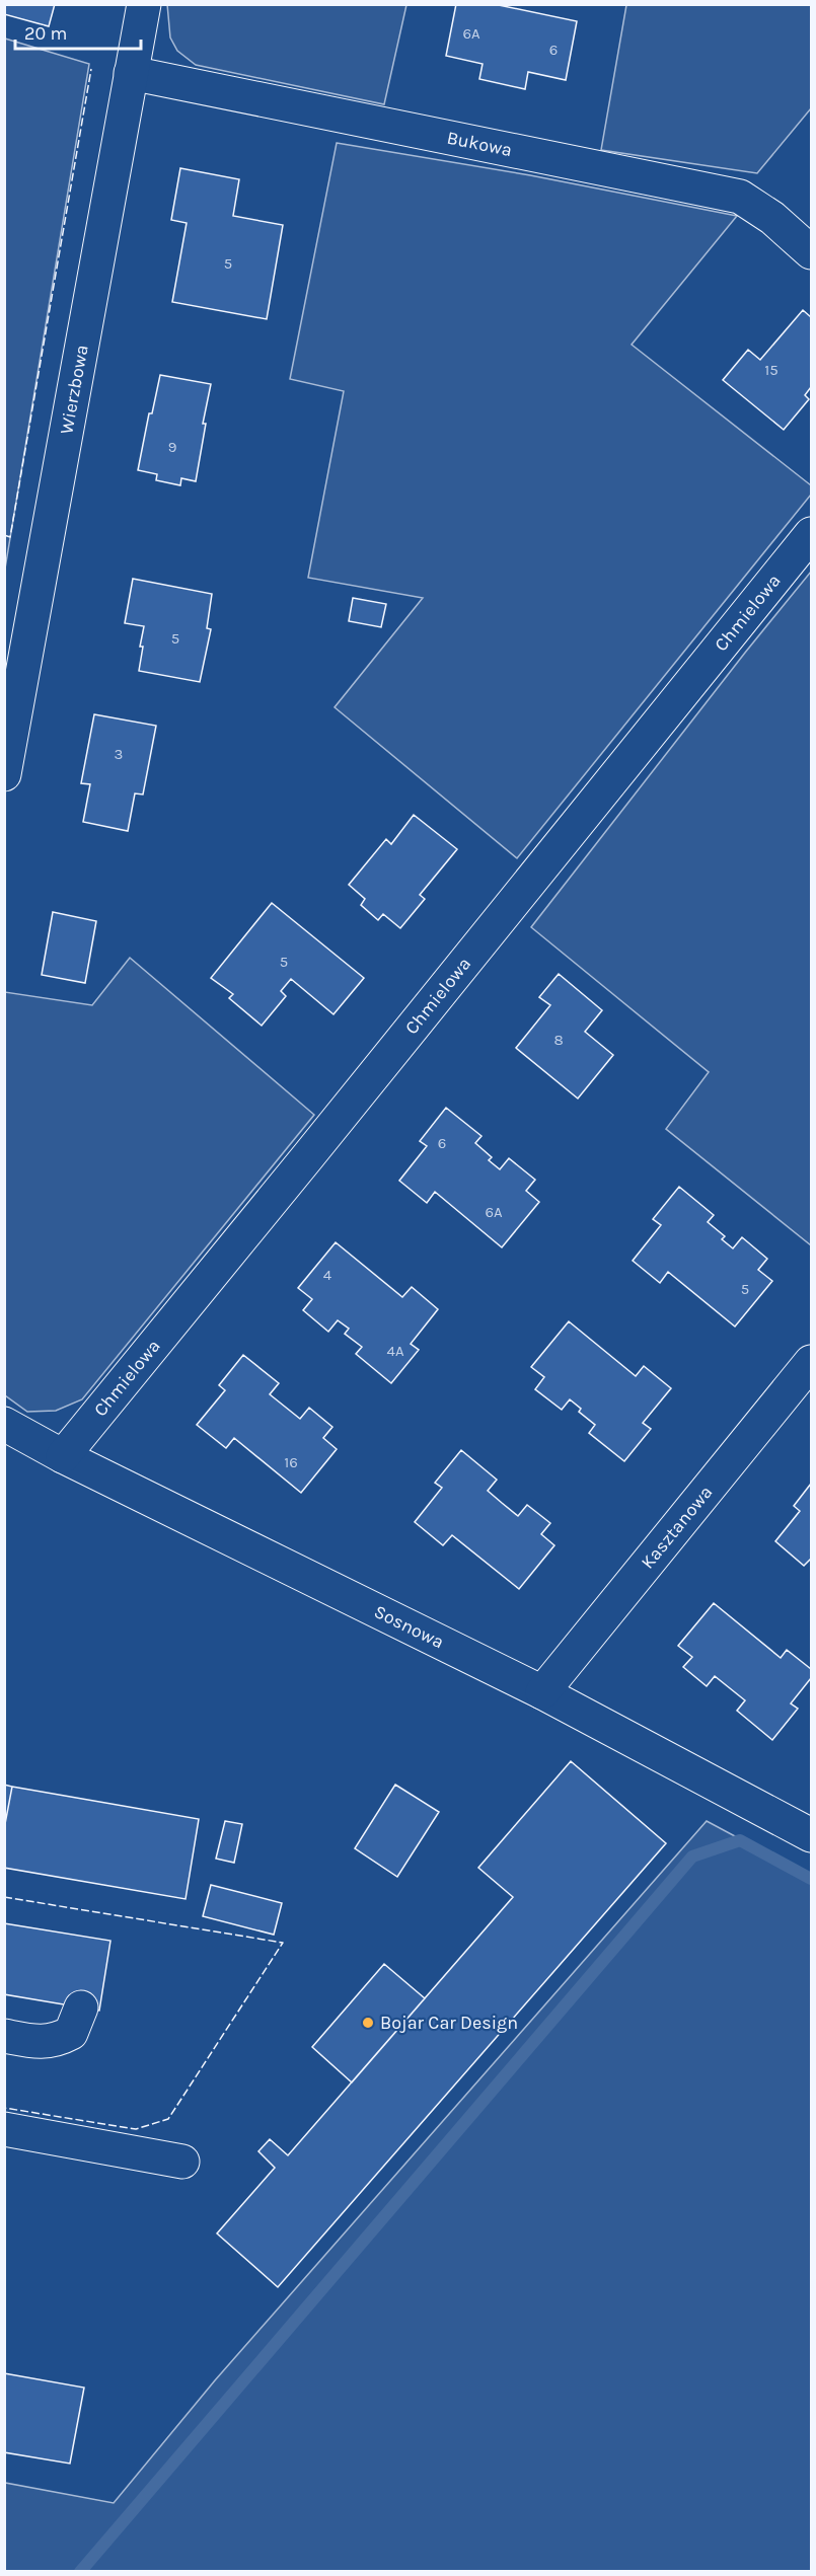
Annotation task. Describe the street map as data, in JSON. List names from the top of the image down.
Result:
{
  "streets": {
    "street": [
      "Bukowa",
      "Wierzbowa",
      "Chmielowa",
      "Kasztanowa",
      "Sosnowa"
    ]
  },
  "crossings": [
    ["Bukowa", "Wierzbowa"],
    ["Chmielowa", "Sosnowa"],
    ["Kasztanowa", "Sosnowa"]
  ],
  "places": ["Bojar Car Design"],
  "house_numbers": [
    "6A",
    "6",
    "5",
    "15",
    "9",
    "5",
    "3",
    "5",
    "8",
    "6",
    "6A",
    "4",
    "5",
    "4A",
    "16"
  ],
  "scale_bar": "20 m"
}
